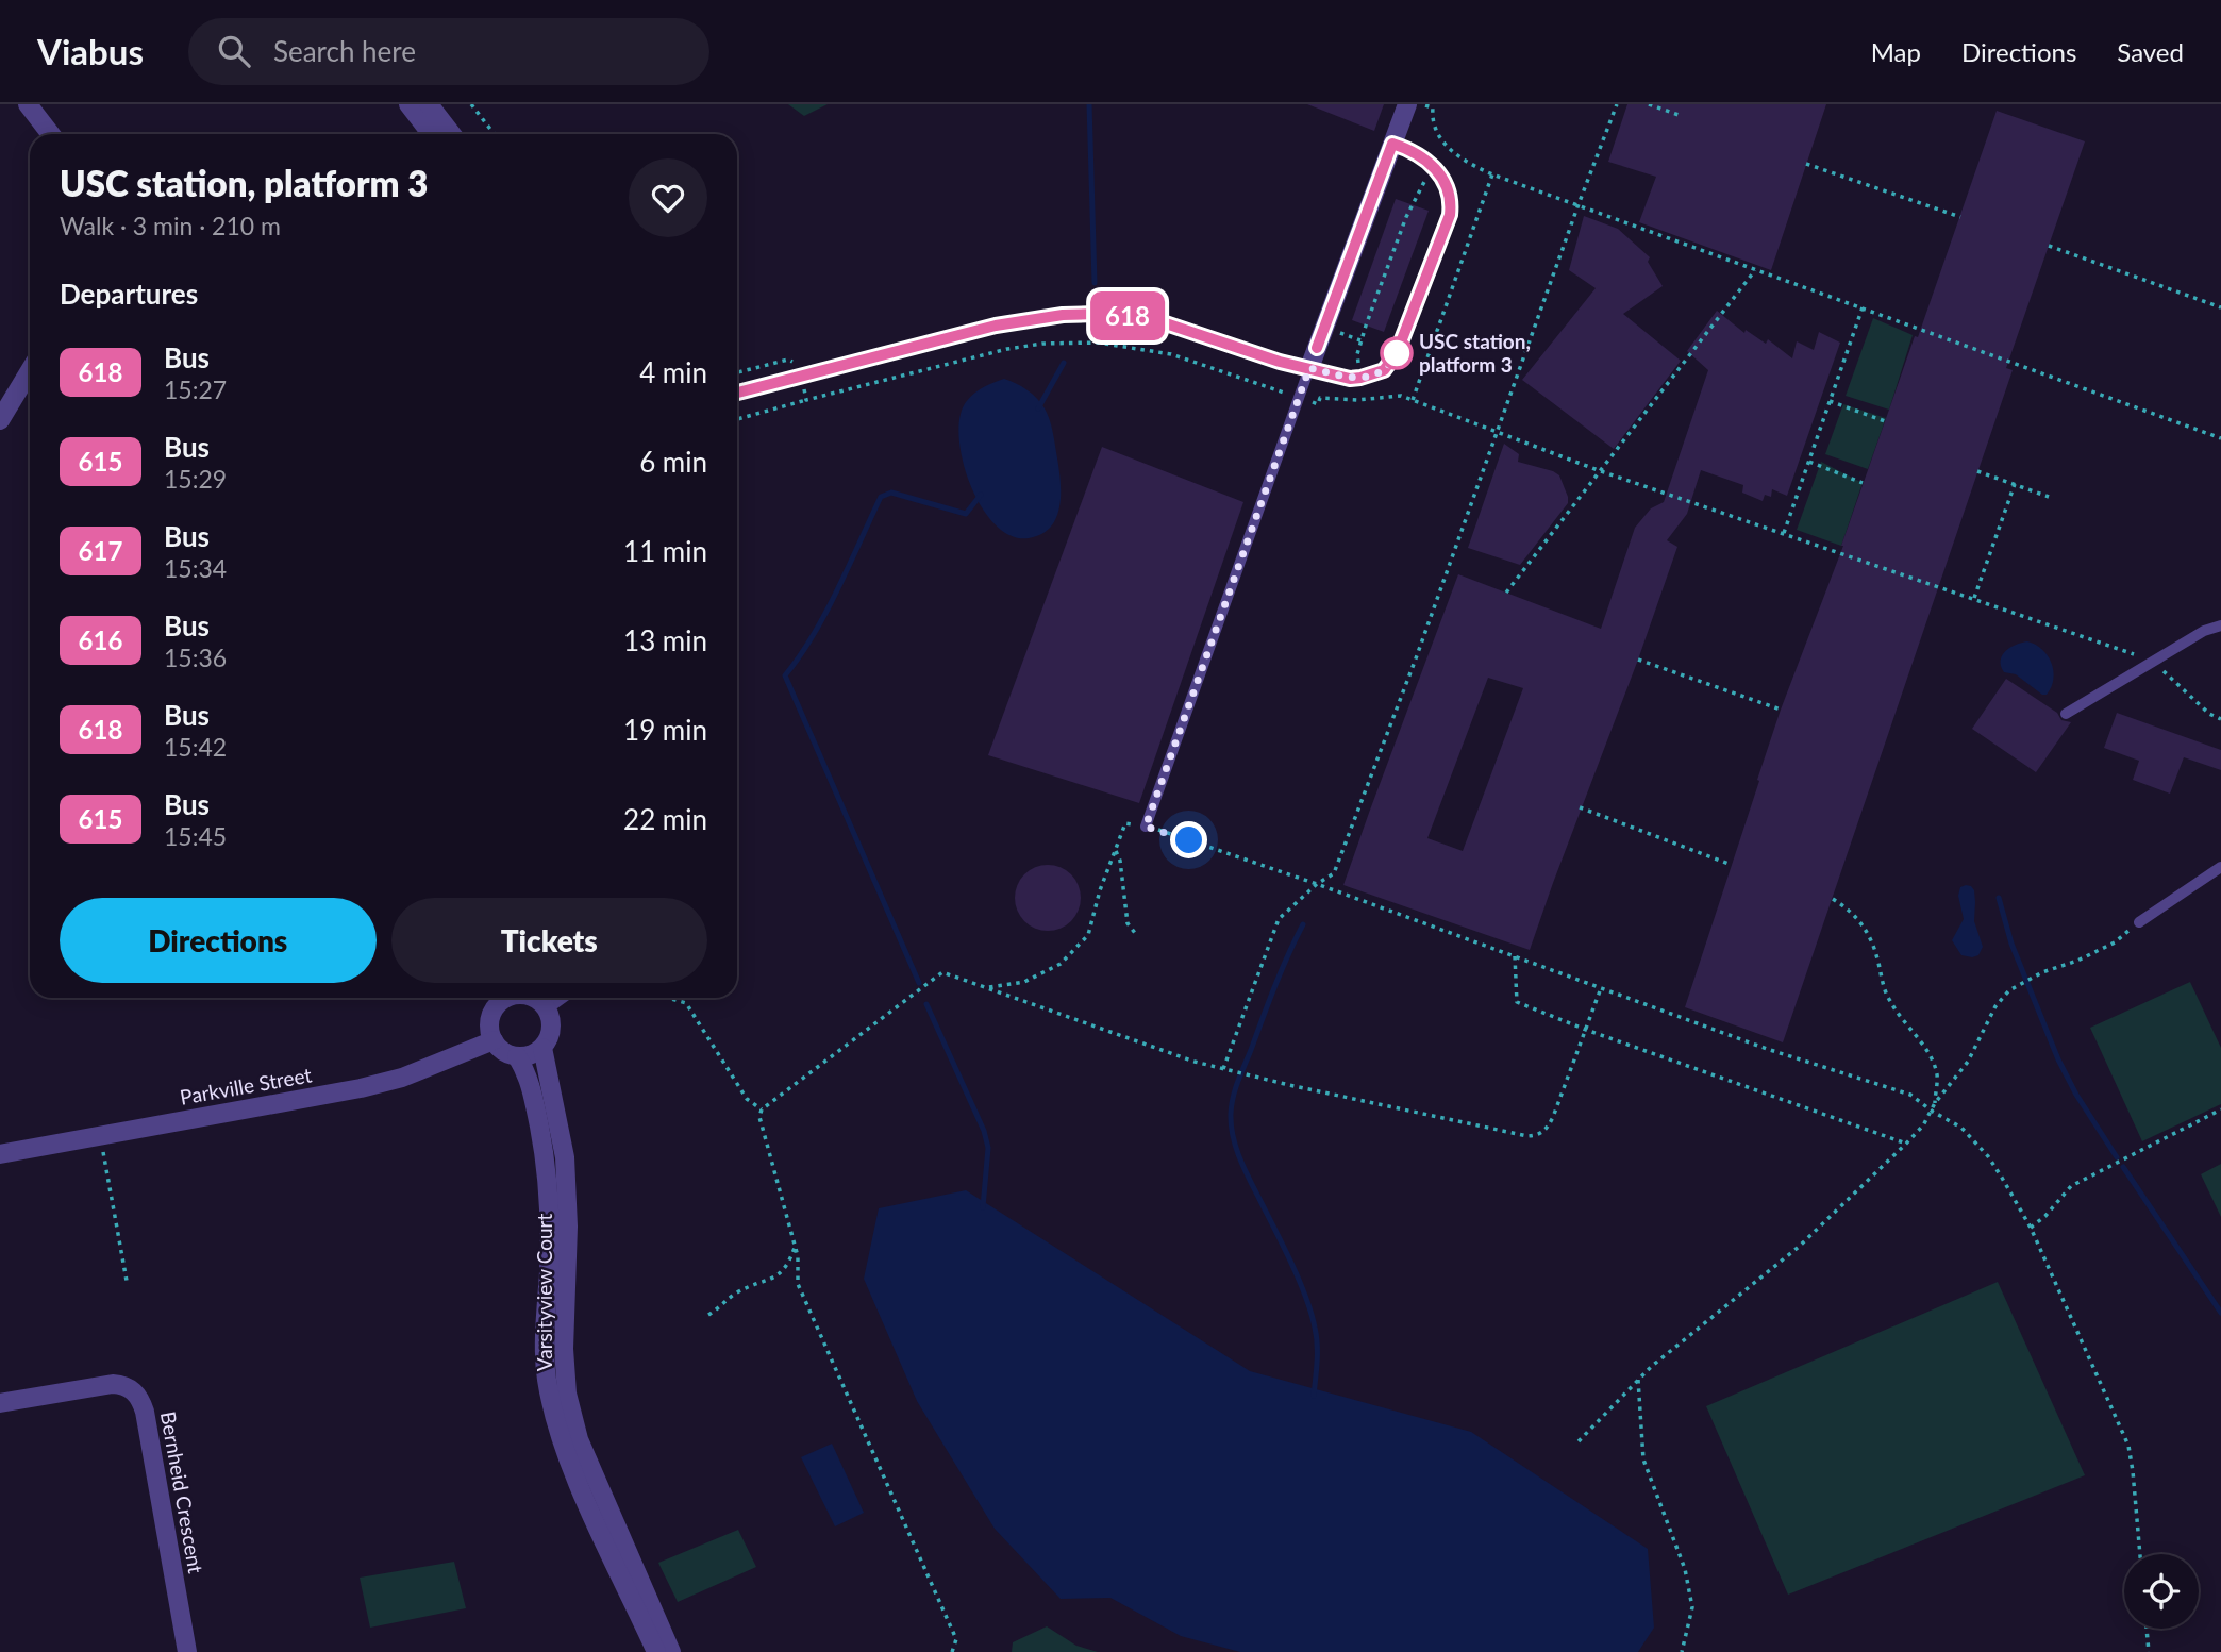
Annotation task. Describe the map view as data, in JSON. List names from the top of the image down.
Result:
{
  "streets": {
    "street": ["Parkville Street", "Varsityview Court", "Bernheid Crescent"]
  },
  "places": ["USC station, platform 3"],
  "lines": ["bus line 618"],
  "page": {
    "header": "Viabus",
    "search": "Search here",
    "nav": ["Map", "Directions", "Saved"],
    "on_map": "618",
    "heading": [
      ["USC station, platform 3", "Walk · 3 min · 210 m"],
      "Departures"
    ],
    "list": [
      {
        "mark": "618",
        "name": "Bus",
        "note": "15:27",
        "value": "4 min"
      },
      {
        "mark": "615",
        "name": "Bus",
        "note": "15:29",
        "value": "6 min"
      },
      {
        "mark": "617",
        "name": "Bus",
        "note": "15:34",
        "value": "11 min"
      },
      {
        "mark": "616",
        "name": "Bus",
        "note": "15:36",
        "value": "13 min"
      },
      {
        "mark": "618",
        "name": "Bus",
        "note": "15:42",
        "value": "19 min"
      },
      {
        "mark": "615",
        "name": "Bus",
        "note": "15:45",
        "value": "22 min"
      }
    ],
    "buttons": ["Directions", "Tickets"]
  }
}
